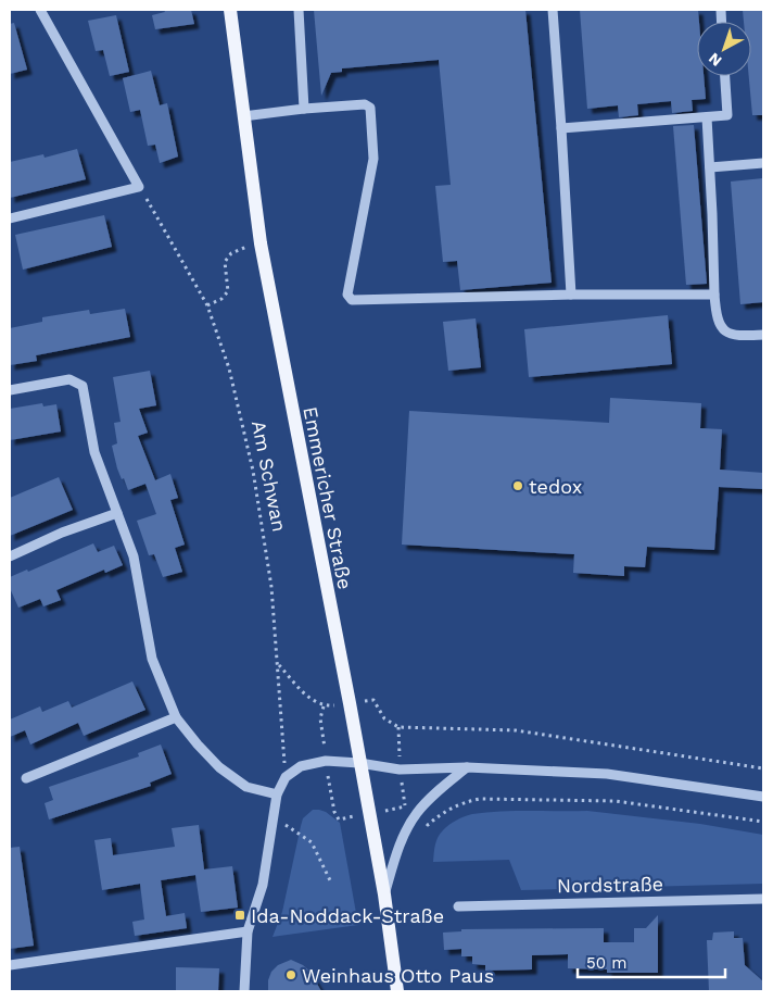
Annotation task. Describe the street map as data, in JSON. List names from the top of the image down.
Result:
{
  "streets": {
    "main road": ["Emmericher Straße"],
    "street": ["Nordstraße"],
    "path": ["Am Schwan"]
  },
  "places": {
    "other": ["tedox", "Weinhaus Otto Paus"],
    "transit": ["Ida-Noddack-Straße"]
  },
  "scale_bar": "50 m",
  "north": "bottom left"
}
